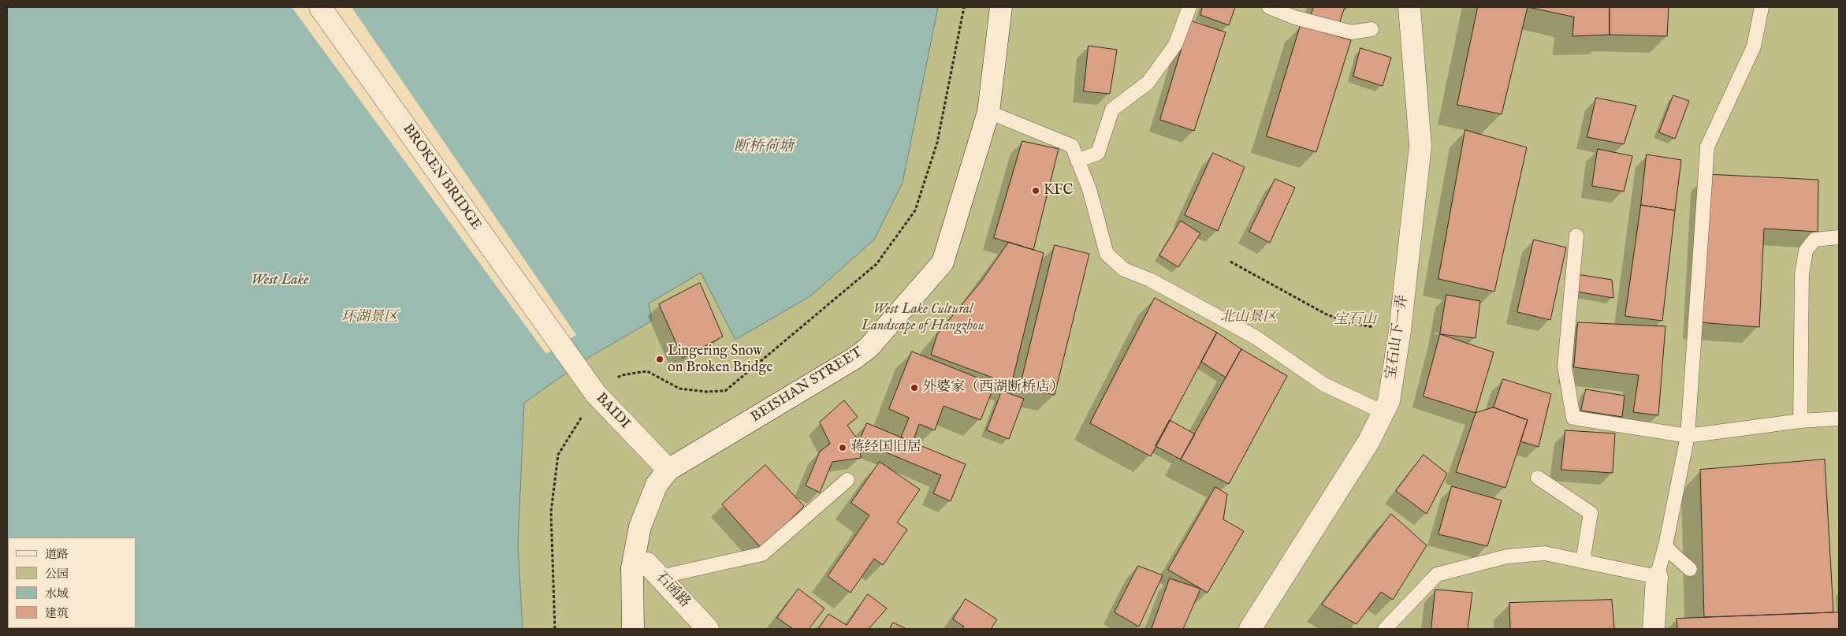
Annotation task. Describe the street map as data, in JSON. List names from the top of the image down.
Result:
{
  "streets": {
    "street": [
      "BROKEN BRIDGE",
      "宝石山下一弄",
      "BEISHAN STREET",
      "BAIDI",
      "石函路"
    ]
  },
  "crossings": [
    ["BROKEN BRIDGE", "BAIDI"],
    ["BEISHAN STREET", "BAIDI"],
    ["BEISHAN STREET", "石函路"]
  ],
  "water": ["断桥荷塘", "West Lake"],
  "parks": [
    "West Lake Cultural Landscape of Hangzhou",
    "环湖景区",
    "北山景区",
    "宝石山"
  ],
  "places": [
    "KFC",
    "Lingering Snow on Broken Bridge",
    "外婆家（西湖断桥店）",
    "蒋经国旧居"
  ],
  "legend": [
    "道路",
    "公园",
    "水域",
    "建筑"
  ]
}
